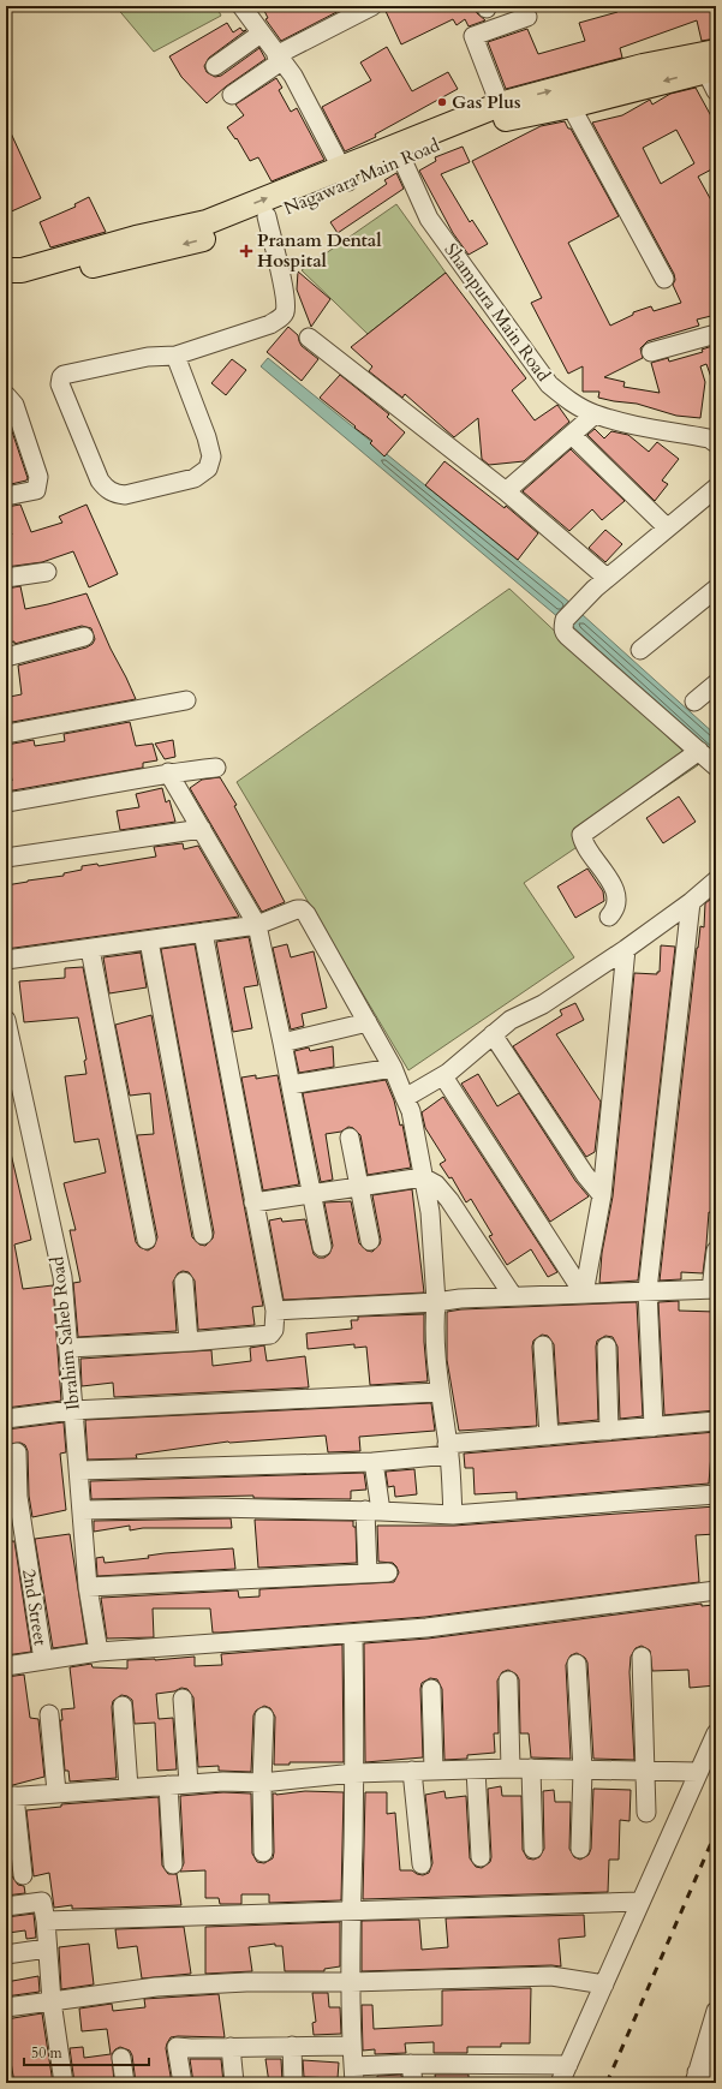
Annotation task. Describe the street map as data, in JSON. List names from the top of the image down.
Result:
{
  "streets": {
    "main road": ["Nagawara Main Road"],
    "street": ["Shampura Main Road", "Ibrahim Saheb Road", "2nd Street"]
  },
  "crossings": [
    ["Nagawara Main Road", "Shampura Main Road"]
  ],
  "places": {
    "other": ["Gas Plus"],
    "health": ["Pranam Dental Hospital"]
  },
  "scale_bar": "50 m"
}
